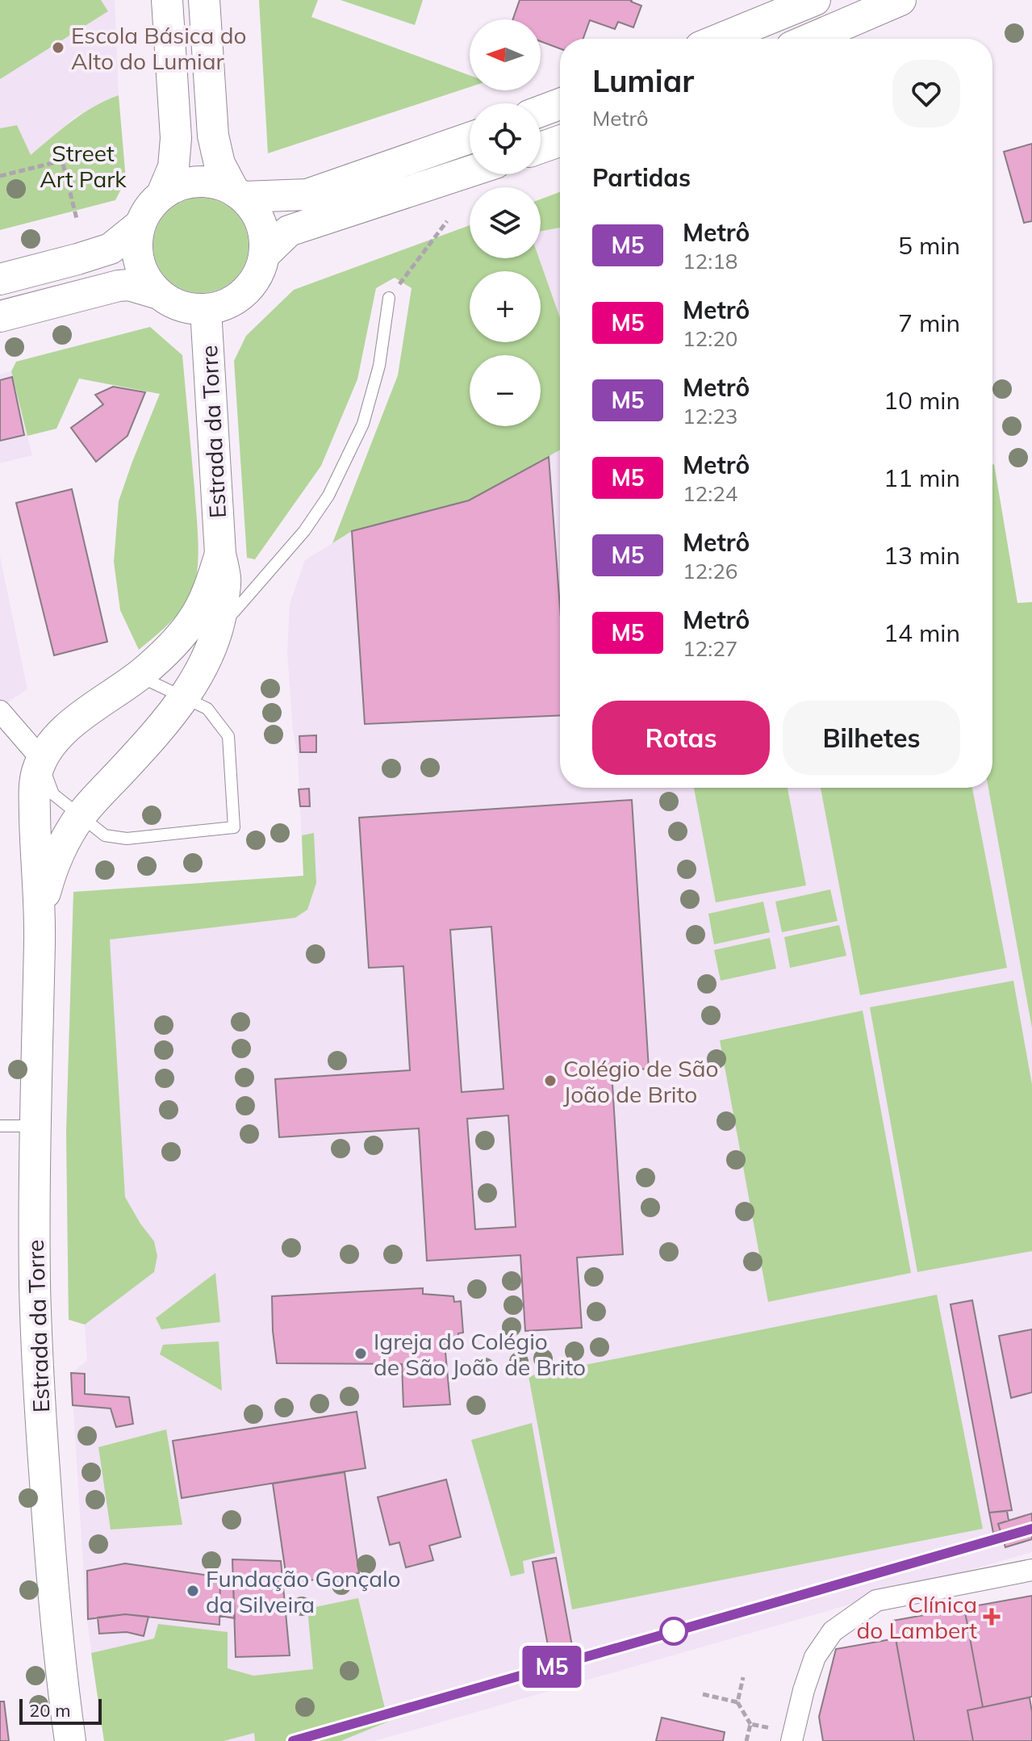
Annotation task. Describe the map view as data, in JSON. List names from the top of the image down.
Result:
{
  "streets": {
    "street": ["Estrada da Torre"]
  },
  "parks": ["Street Art Park"],
  "places": {
    "other": [
      "Escola Básica do Alto do Lumiar",
      "Colégio de São João de Brito",
      "Igreja do Colégio de São João de Brito",
      "Fundação Gonçalo da Silveira"
    ],
    "health": ["Clínica do Lambert"]
  },
  "lines": ["metro line M5"],
  "scale_bar": "20 m",
  "north": "left",
  "page": {
    "on_map": "M5",
    "map_buttons": ["+", "−"],
    "heading": [
      ["Lumiar", "Metrô"],
      "Partidas"
    ],
    "list": [
      {
        "mark": "M5",
        "name": "Metrô",
        "note": "12:18",
        "value": "5 min"
      },
      {
        "mark": "M5",
        "name": "Metrô",
        "note": "12:20",
        "value": "7 min"
      },
      {
        "mark": "M5",
        "name": "Metrô",
        "note": "12:23",
        "value": "10 min"
      },
      {
        "mark": "M5",
        "name": "Metrô",
        "note": "12:24",
        "value": "11 min"
      },
      {
        "mark": "M5",
        "name": "Metrô",
        "note": "12:26",
        "value": "13 min"
      },
      {
        "mark": "M5",
        "name": "Metrô",
        "note": "12:27",
        "value": "14 min"
      }
    ],
    "buttons": ["Rotas", "Bilhetes"],
    "scale": "20 m"
  }
}
